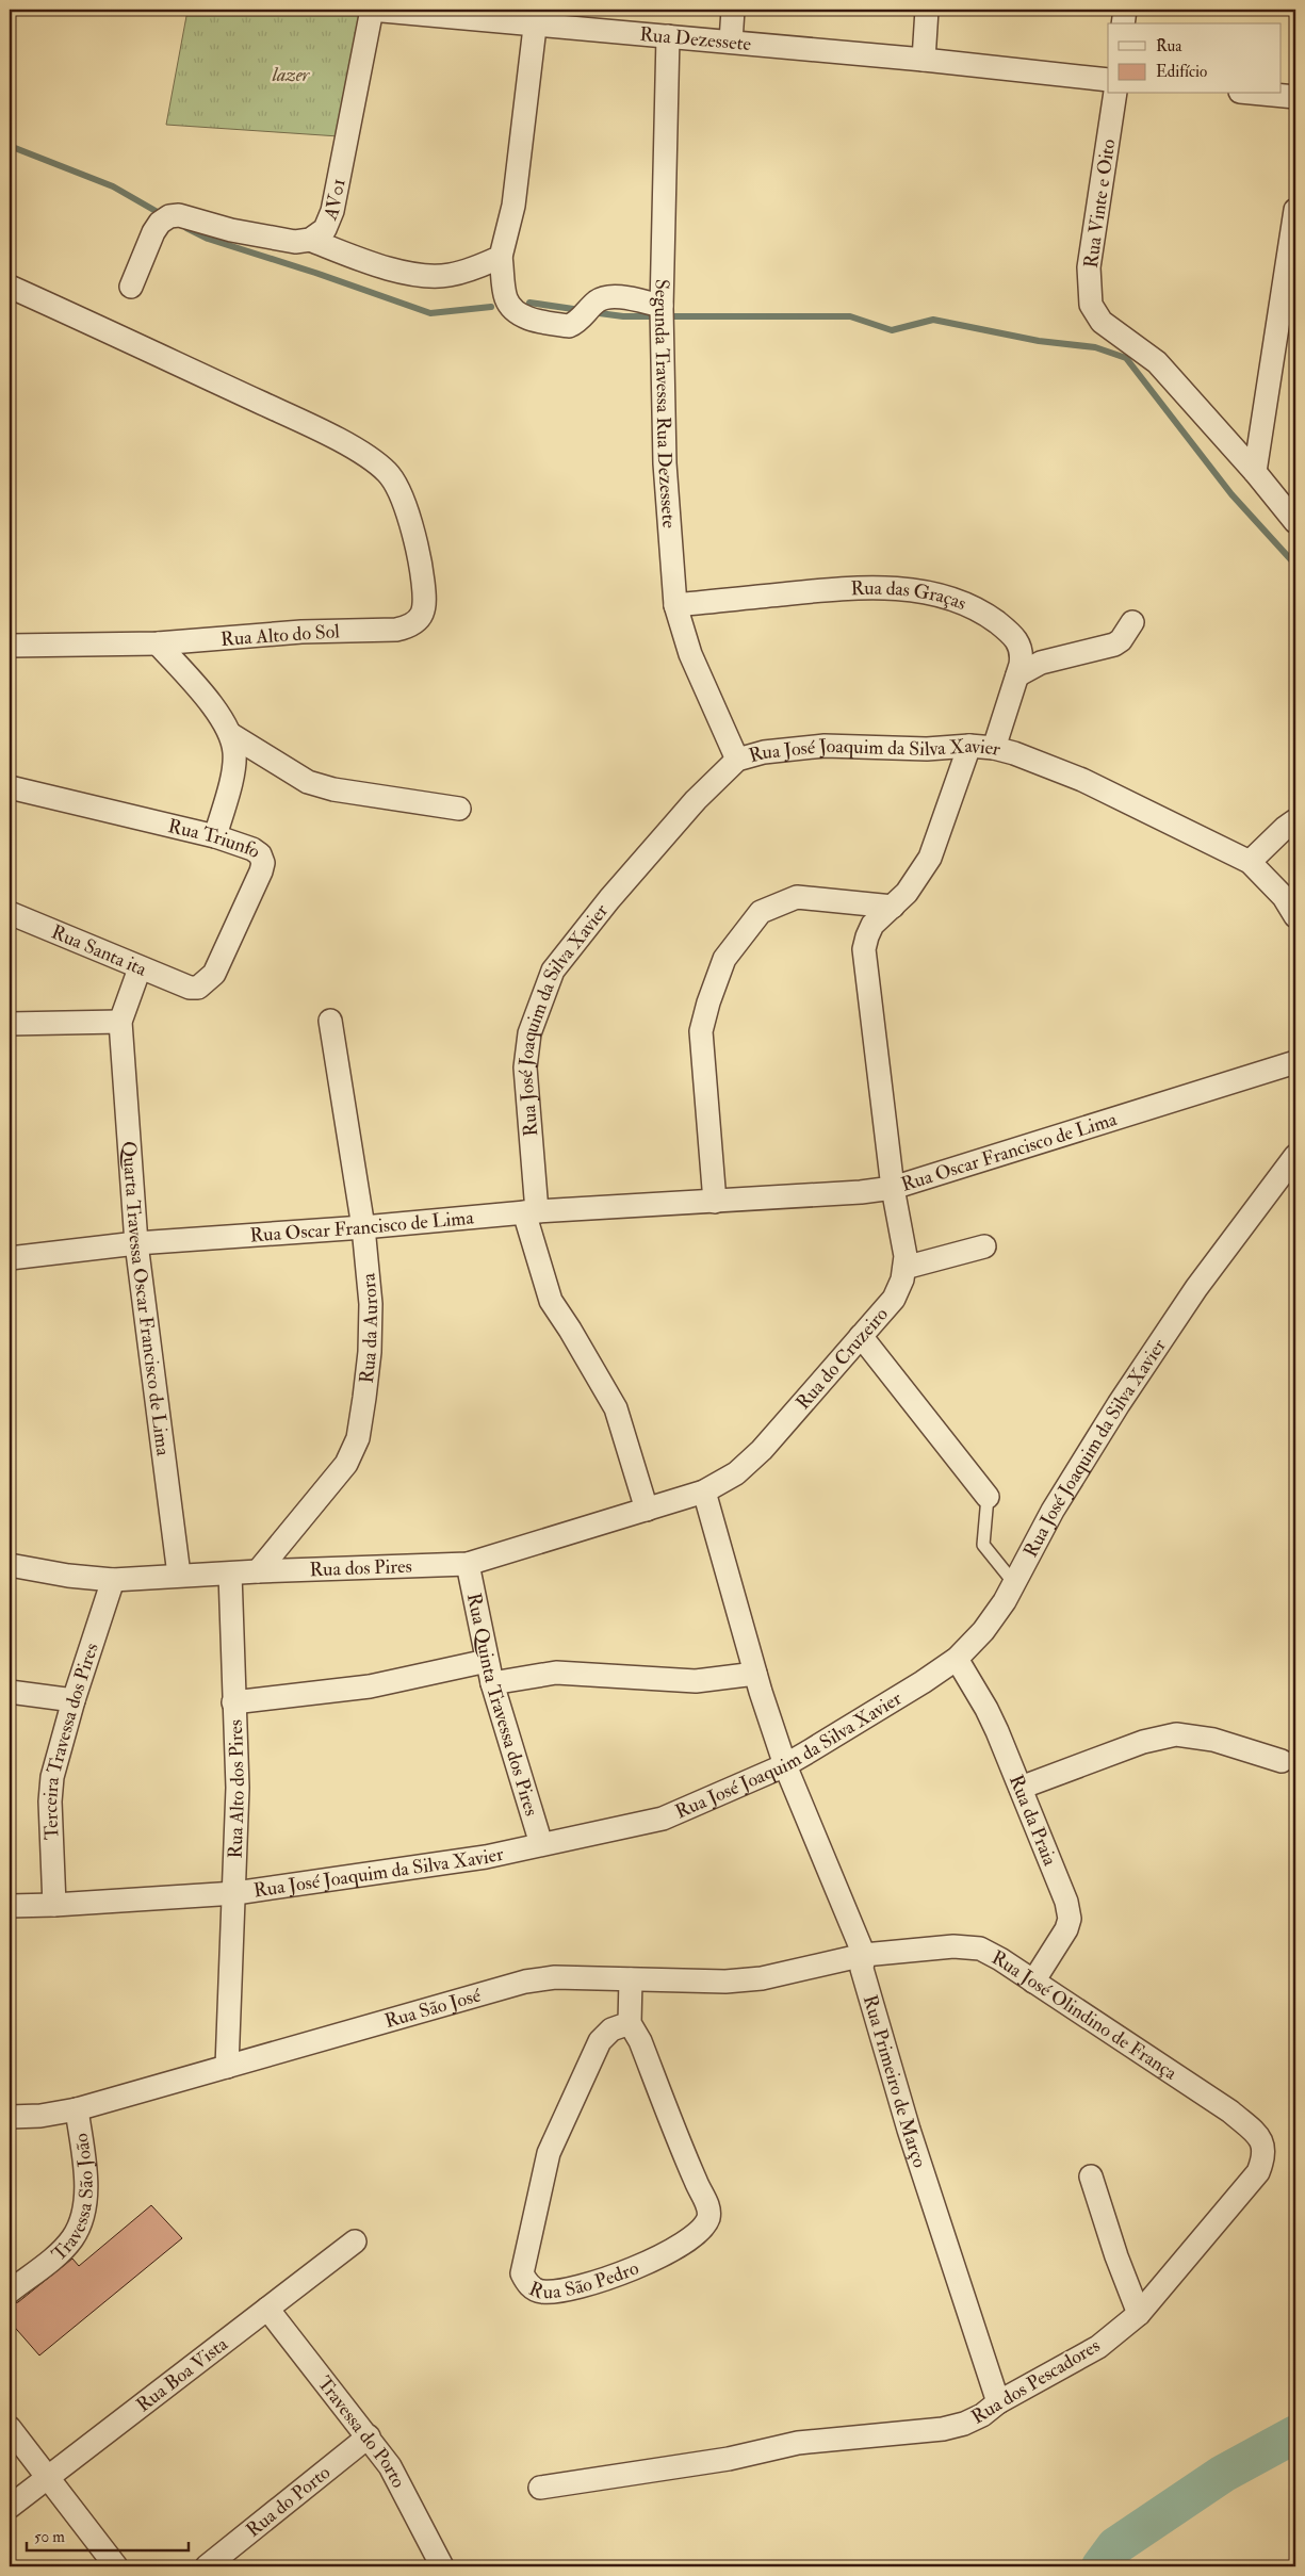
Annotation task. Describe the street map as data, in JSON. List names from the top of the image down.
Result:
{
  "streets": {
    "street": [
      "Rua Dezessete",
      "AV01",
      "Rua Vinte e Oito",
      "Segunda Travessa Rua Dezessete",
      "Rua das Graças",
      "Rua Alto do Sol",
      "Rua José Joaquim da Silva Xavier",
      "Rua Triunfo",
      "Rua Santa ita",
      "Rua Oscar Francisco de Lima",
      "Quarta Travessa Oscar Francisco de Lima",
      "Rua da Aurora",
      "Rua do Cruzeiro",
      "Rua dos Pires",
      "Rua Quinta Travessa dos Pires",
      "Terceira Travessa dos Pires",
      "Rua Alto dos Pires",
      "Rua da Praia",
      "Rua São José",
      "Rua José Olindino de França",
      "Rua Primeiro de Março",
      "Travessa São João",
      "Rua São Pedro",
      "Rua Boa Vista",
      "Rua dos Pescadores",
      "Travessa do Porto",
      "Rua do Porto"
    ]
  },
  "crossings": [
    ["Rua Dezessete", "AV01"],
    ["Rua Dezessete", "Segunda Travessa Rua Dezessete"],
    ["Segunda Travessa Rua Dezessete", "Rua das Graças"],
    ["Segunda Travessa Rua Dezessete", "Rua José Joaquim da Silva Xavier"],
    ["Rua das Graças", "Rua José Joaquim da Silva Xavier"],
    ["Rua José Joaquim da Silva Xavier", "Rua Oscar Francisco de Lima"],
    ["Rua José Joaquim da Silva Xavier", "Rua do Cruzeiro"],
    ["Rua José Joaquim da Silva Xavier", "Rua dos Pires"],
    ["Rua José Joaquim da Silva Xavier", "Rua Quinta Travessa dos Pires"],
    ["Rua José Joaquim da Silva Xavier", "Terceira Travessa dos Pires"],
    ["Rua José Joaquim da Silva Xavier", "Rua Alto dos Pires"],
    ["Rua José Joaquim da Silva Xavier", "Rua da Praia"],
    ["Rua José Joaquim da Silva Xavier", "Rua Primeiro de Março"],
    ["Rua Triunfo", "Rua Santa ita"],
    ["Rua Oscar Francisco de Lima", "Quarta Travessa Oscar Francisco de Lima"],
    ["Rua Oscar Francisco de Lima", "Rua da Aurora"],
    ["Rua Oscar Francisco de Lima", "Rua do Cruzeiro"],
    ["Quarta Travessa Oscar Francisco de Lima", "Rua dos Pires"],
    ["Rua da Aurora", "Rua dos Pires"],
    ["Rua do Cruzeiro", "Rua dos Pires"],
    ["Rua do Cruzeiro", "Rua Primeiro de Março"],
    ["Rua dos Pires", "Rua Quinta Travessa dos Pires"],
    ["Rua dos Pires", "Terceira Travessa dos Pires"],
    ["Rua dos Pires", "Rua Alto dos Pires"],
    ["Rua dos Pires", "Rua Primeiro de Março"],
    ["Rua Alto dos Pires", "Rua São José"],
    ["Rua da Praia", "Rua José Olindino de França"],
    ["Rua São José", "Rua José Olindino de França"],
    ["Rua São José", "Rua Primeiro de Março"],
    ["Rua São José", "Travessa São João"],
    ["Rua São José", "Rua São Pedro"],
    ["Rua José Olindino de França", "Rua Primeiro de Março"],
    ["Rua José Olindino de França", "Rua dos Pescadores"],
    ["Rua Primeiro de Março", "Rua dos Pescadores"],
    ["Rua Boa Vista", "Travessa do Porto"],
    ["Travessa do Porto", "Rua do Porto"]
  ],
  "parks": ["lazer"],
  "legend": ["Rua", "Edifício"],
  "scale_bar": "50 m"
}
